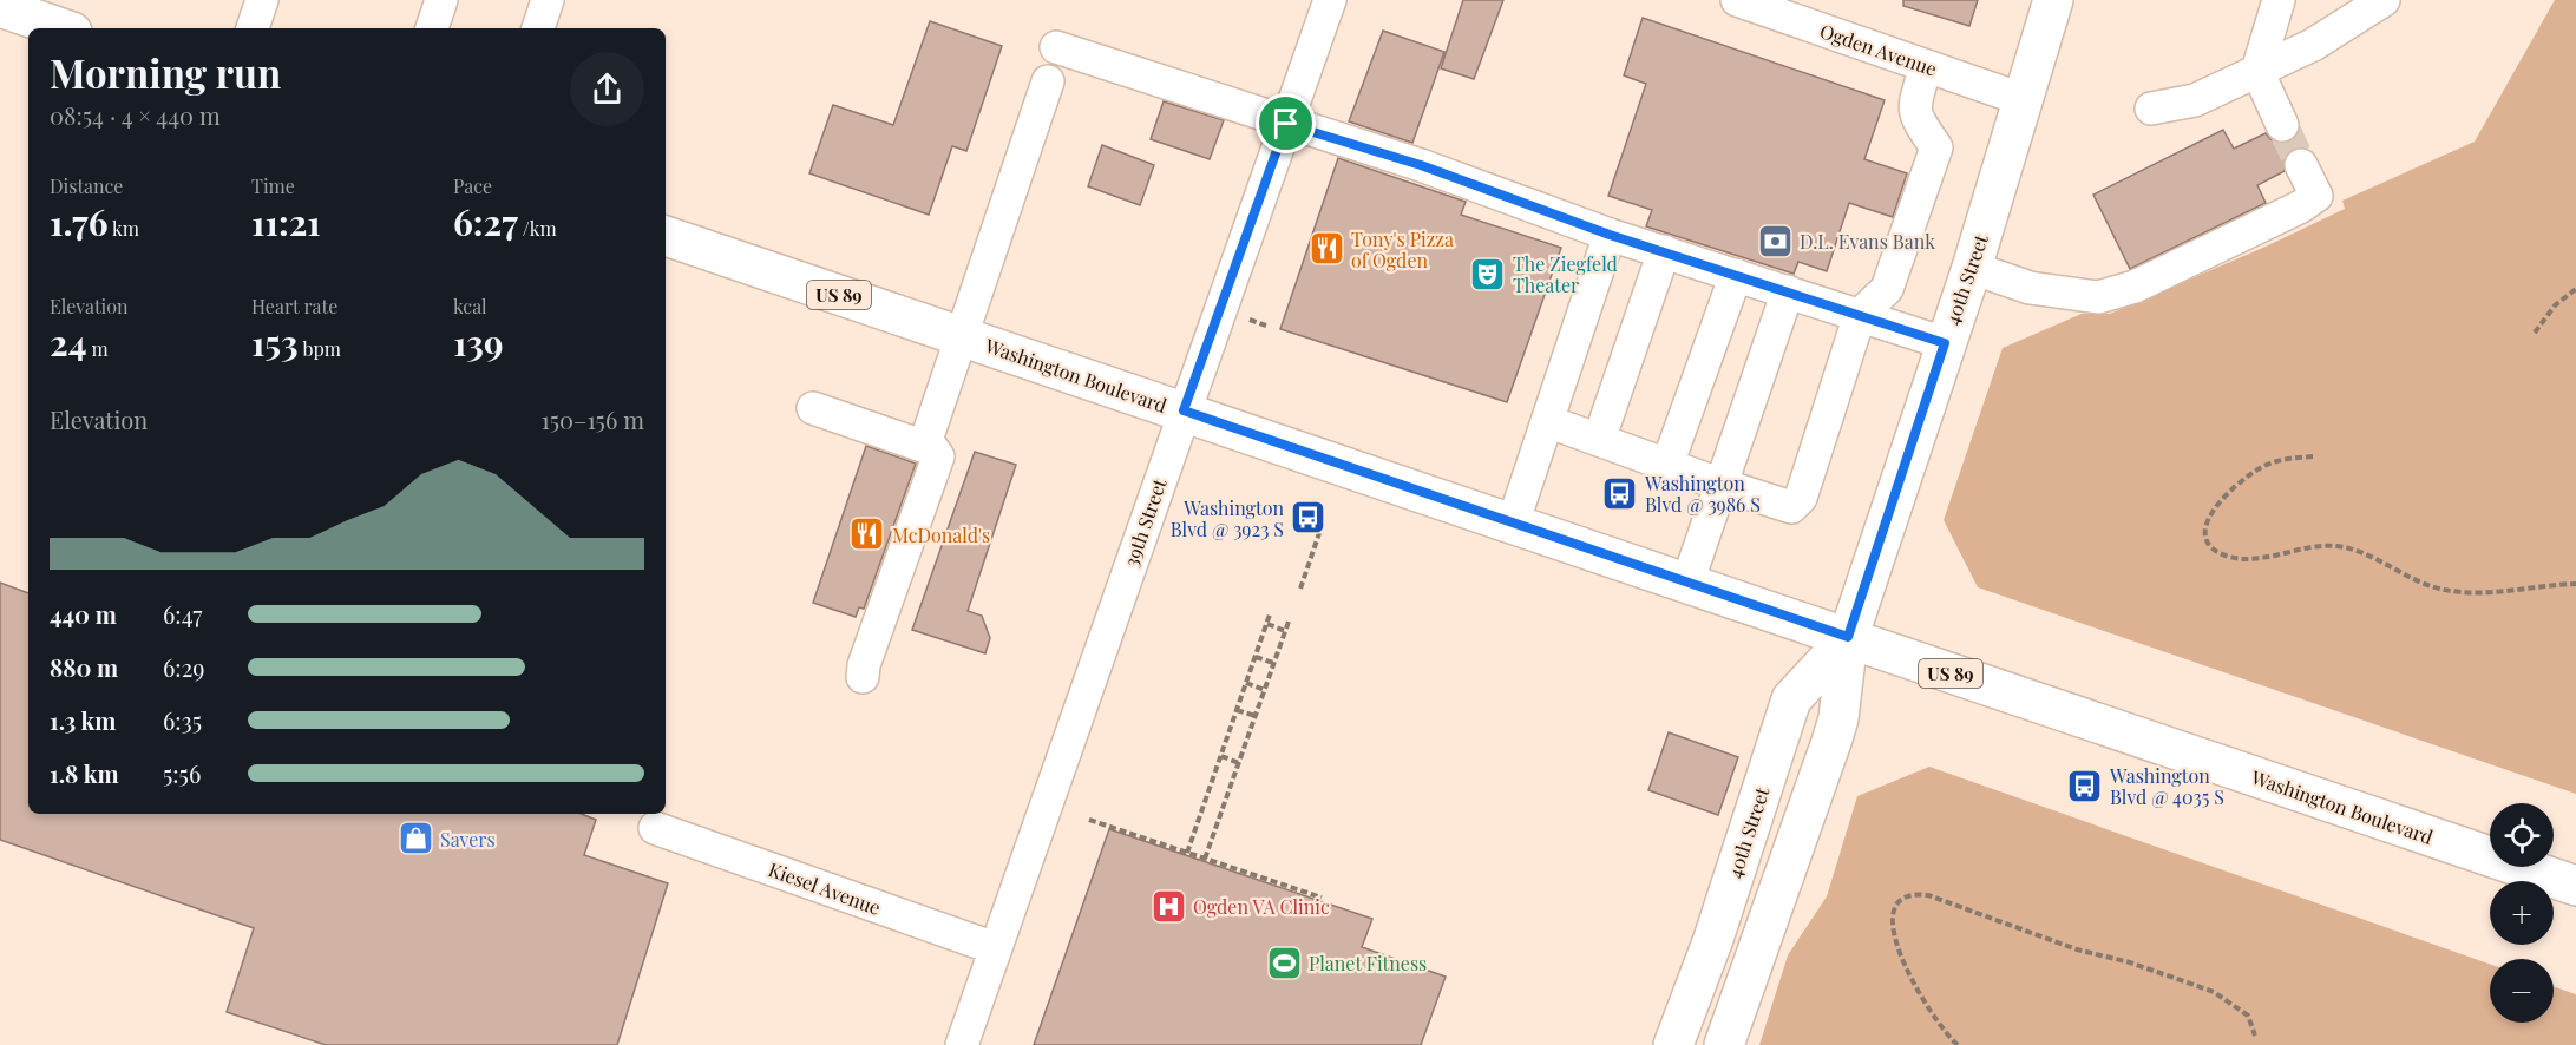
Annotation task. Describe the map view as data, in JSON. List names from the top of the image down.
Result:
{
  "streets": {
    "main road": ["40th Street", "US 89", "Washington Boulevard"],
    "street": ["Ogden Avenue", "39th Street", "Kiesel Avenue"]
  },
  "crossings": [
    ["Ogden Avenue", "40th Street"],
    ["40th Street", "Washington Boulevard"],
    ["Washington Boulevard", "39th Street"],
    ["39th Street", "Kiesel Avenue"]
  ],
  "places": {
    "bank": ["D.L. Evans Bank"],
    "restaurant": ["Tony's Pizza of Ogden", "McDonald's"],
    "theatre": ["The Ziegfeld Theater"],
    "bus stop": ["Washington Blvd @ 3986 S", "Washington Blvd @ 3923 S", "Washington Blvd @ 4035 S"],
    "shop": ["Savers"],
    "hospital": ["Ogden VA Clinic"],
    "sports": ["Planet Fitness"]
  },
  "page": {
    "heading": ["Morning run", "08:54 · 4 × 440 m"],
    "stats": [
      ["Distance", "1.76 km"],
      ["Time", "11:21"],
      ["Pace", "6:27 /km"],
      ["Elevation", "24 m"],
      ["Heart rate", "153 bpm"],
      ["kcal", "139"]
    ],
    "chart": ["Elevation", "150–156 m"],
    "list": [
      {
        "name": "440 m",
        "note": "6:47"
      },
      {
        "name": "880 m",
        "note": "6:29"
      },
      {
        "name": "1.3 km",
        "note": "6:35"
      },
      {
        "name": "1.8 km",
        "note": "5:56"
      }
    ],
    "map_buttons": ["+", "−"]
  }
}
